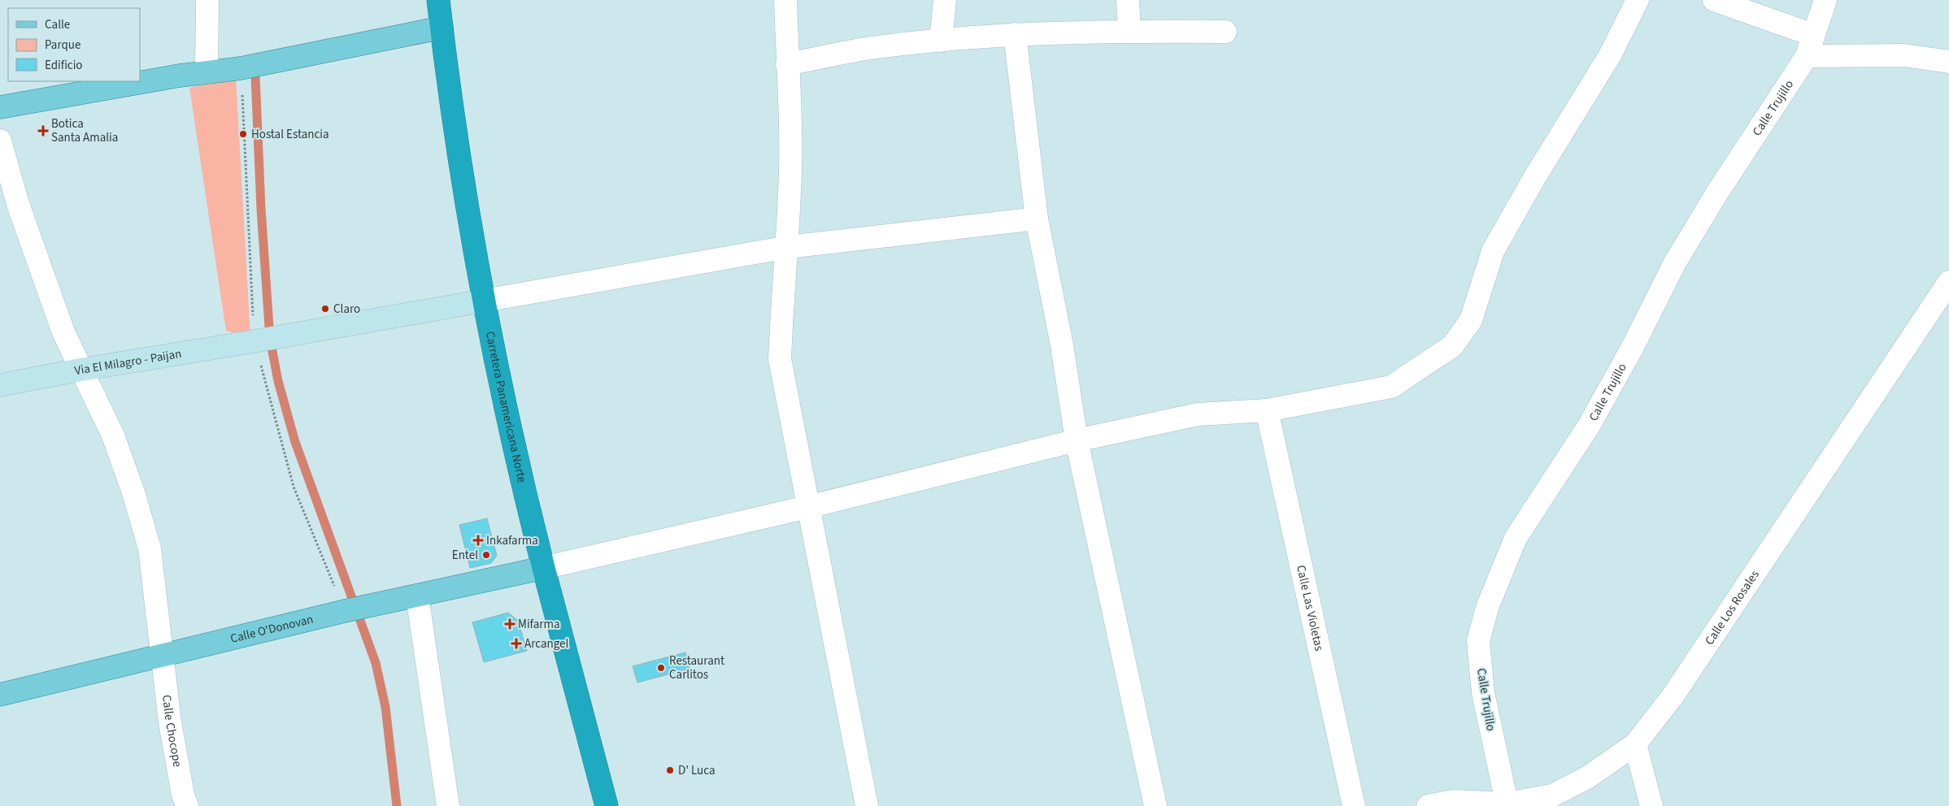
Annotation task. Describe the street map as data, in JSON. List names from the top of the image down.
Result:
{
  "streets": {
    "highway": ["Carretera Panamericana Norte"],
    "main road": ["Calle O'Donovan"],
    "street": [
      "Calle Trujillo",
      "Via El Milagro - Paijan",
      "Calle Las Violetas",
      "Calle Los Rosales",
      "Calle Chocope"
    ]
  },
  "crossings": [
    ["Calle Trujillo", "Calle Los Rosales"],
    ["Via El Milagro - Paijan", "Carretera Panamericana Norte"],
    ["Via El Milagro - Paijan", "Calle Chocope"],
    ["Carretera Panamericana Norte", "Calle O'Donovan"],
    ["Calle O'Donovan", "Calle Chocope"]
  ],
  "places": {
    "health": [
      "Botica Santa Amalia",
      "Inkafarma",
      "Mifarma",
      "Arcangel"
    ],
    "other": [
      "Hostal Estancia",
      "Claro",
      "Entel",
      "Restaurant Carlitos",
      "D' Luca"
    ]
  },
  "legend": ["Calle", "Parque", "Edificio"]
}
